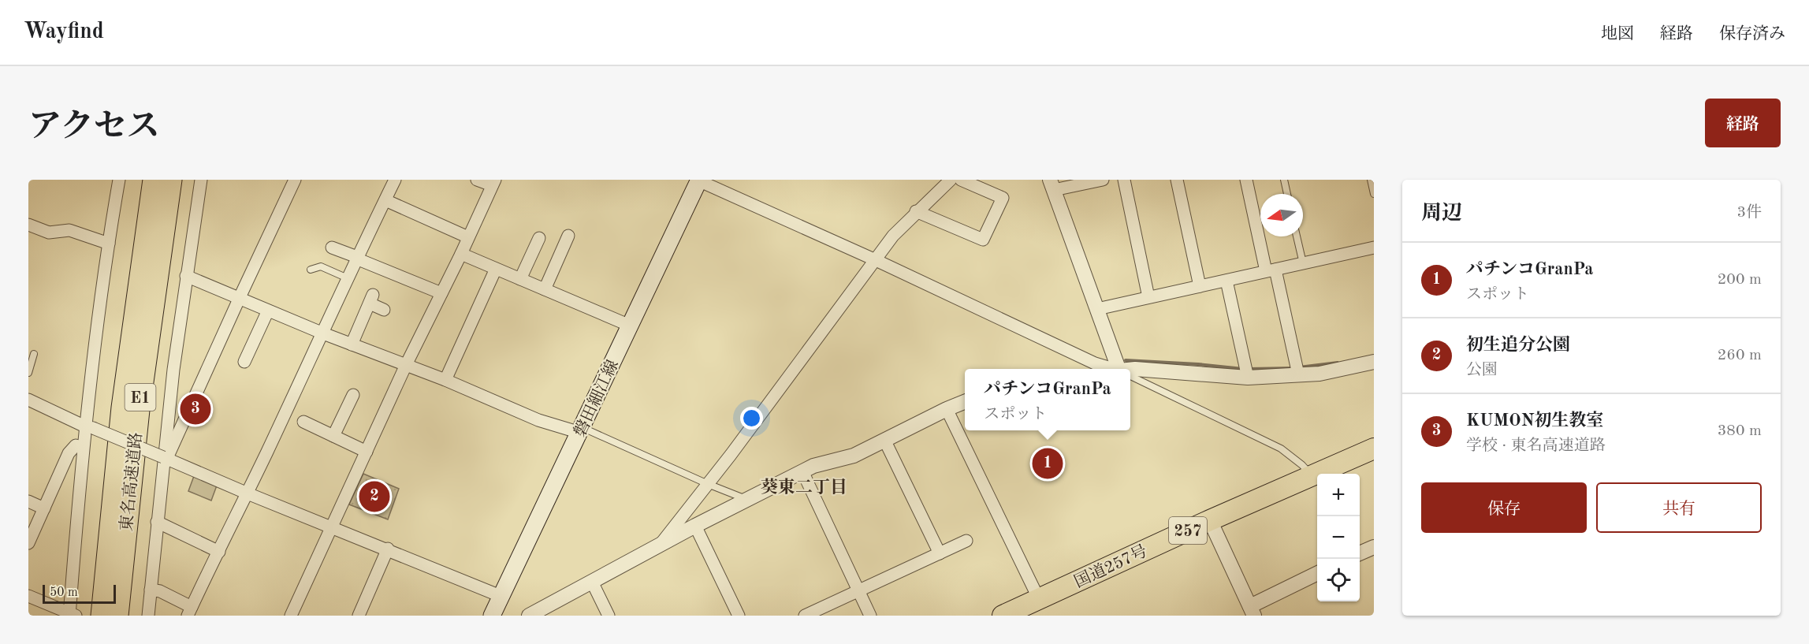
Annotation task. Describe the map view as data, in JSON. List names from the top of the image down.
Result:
{
  "streets": {
    "highway": [
      "E1",
      "東名高速道路",
      "257",
      "国道257号"
    ],
    "main road": ["磐田細江線"]
  },
  "districts": ["葵東二丁目"],
  "scale_bar": "50 m",
  "north": "left",
  "page": {
    "header": "Wayfind",
    "nav": ["地図", "経路", "保存済み"],
    "title": "アクセス",
    "buttons": [
      "経路",
      ["保存", "共有"]
    ],
    "heading": ["周辺", "3件"],
    "list": [
      {
        "mark": "1",
        "name": "パチンコGranPa",
        "note": "スポット",
        "value": "200 m"
      },
      {
        "mark": "2",
        "name": "初生追分公園",
        "note": "公園",
        "value": "260 m"
      },
      {
        "mark": "3",
        "name": "KUMON初生教室",
        "note": "学校 · 東名高速道路",
        "value": "380 m"
      }
    ],
    "popup": ["パチンコGranPa", "スポット"],
    "pins": ["3", "1", "2"],
    "map_buttons": ["+", "−"],
    "scale": "50 m"
  }
}
